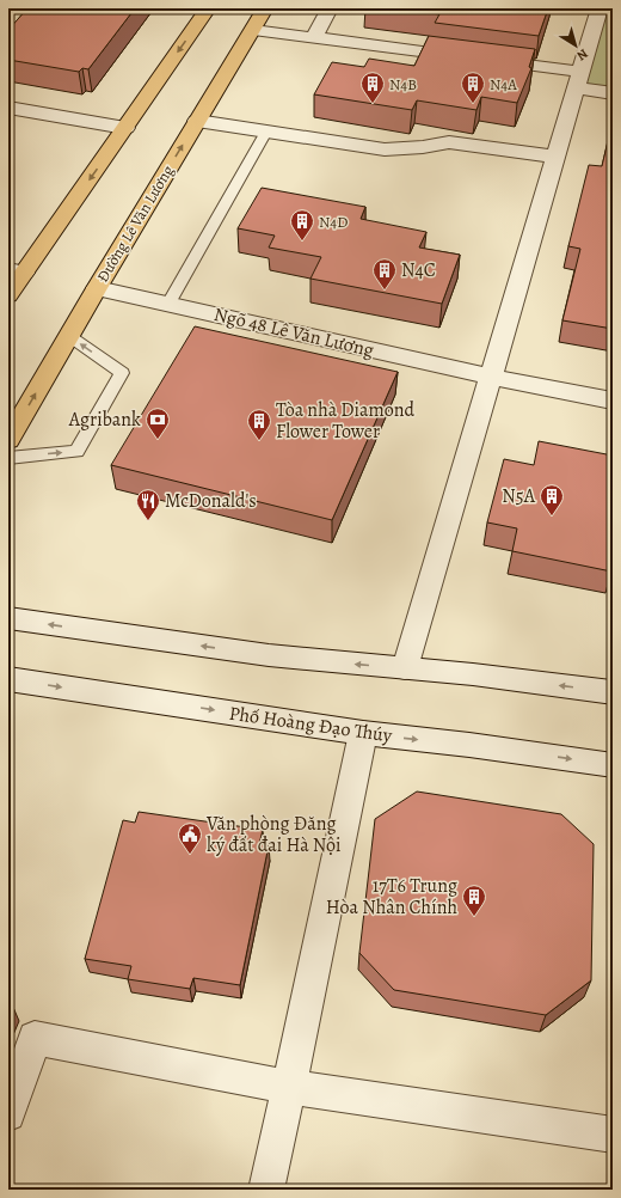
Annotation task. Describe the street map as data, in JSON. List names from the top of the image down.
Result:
{
  "streets": {
    "main road": ["Đường Lê Văn Lương"],
    "street": ["Ngõ 48 Lê Văn Lương", "Phố Hoàng Đạo Thúy"]
  },
  "crossings": [
    ["Đường Lê Văn Lương", "Ngõ 48 Lê Văn Lương"]
  ],
  "places": {
    "building": [
      "N4B",
      "N4A",
      "N4D",
      "N4C",
      "Tòa nhà Diamond Flower Tower",
      "N5A",
      "17T6 Trung Hòa Nhân Chính"
    ],
    "bank": ["Agribank"],
    "restaurant": ["McDonald's"],
    "public building": ["Văn phòng Đăng ký đất đai Hà Nội"]
  },
  "north": "bottom right"
}
